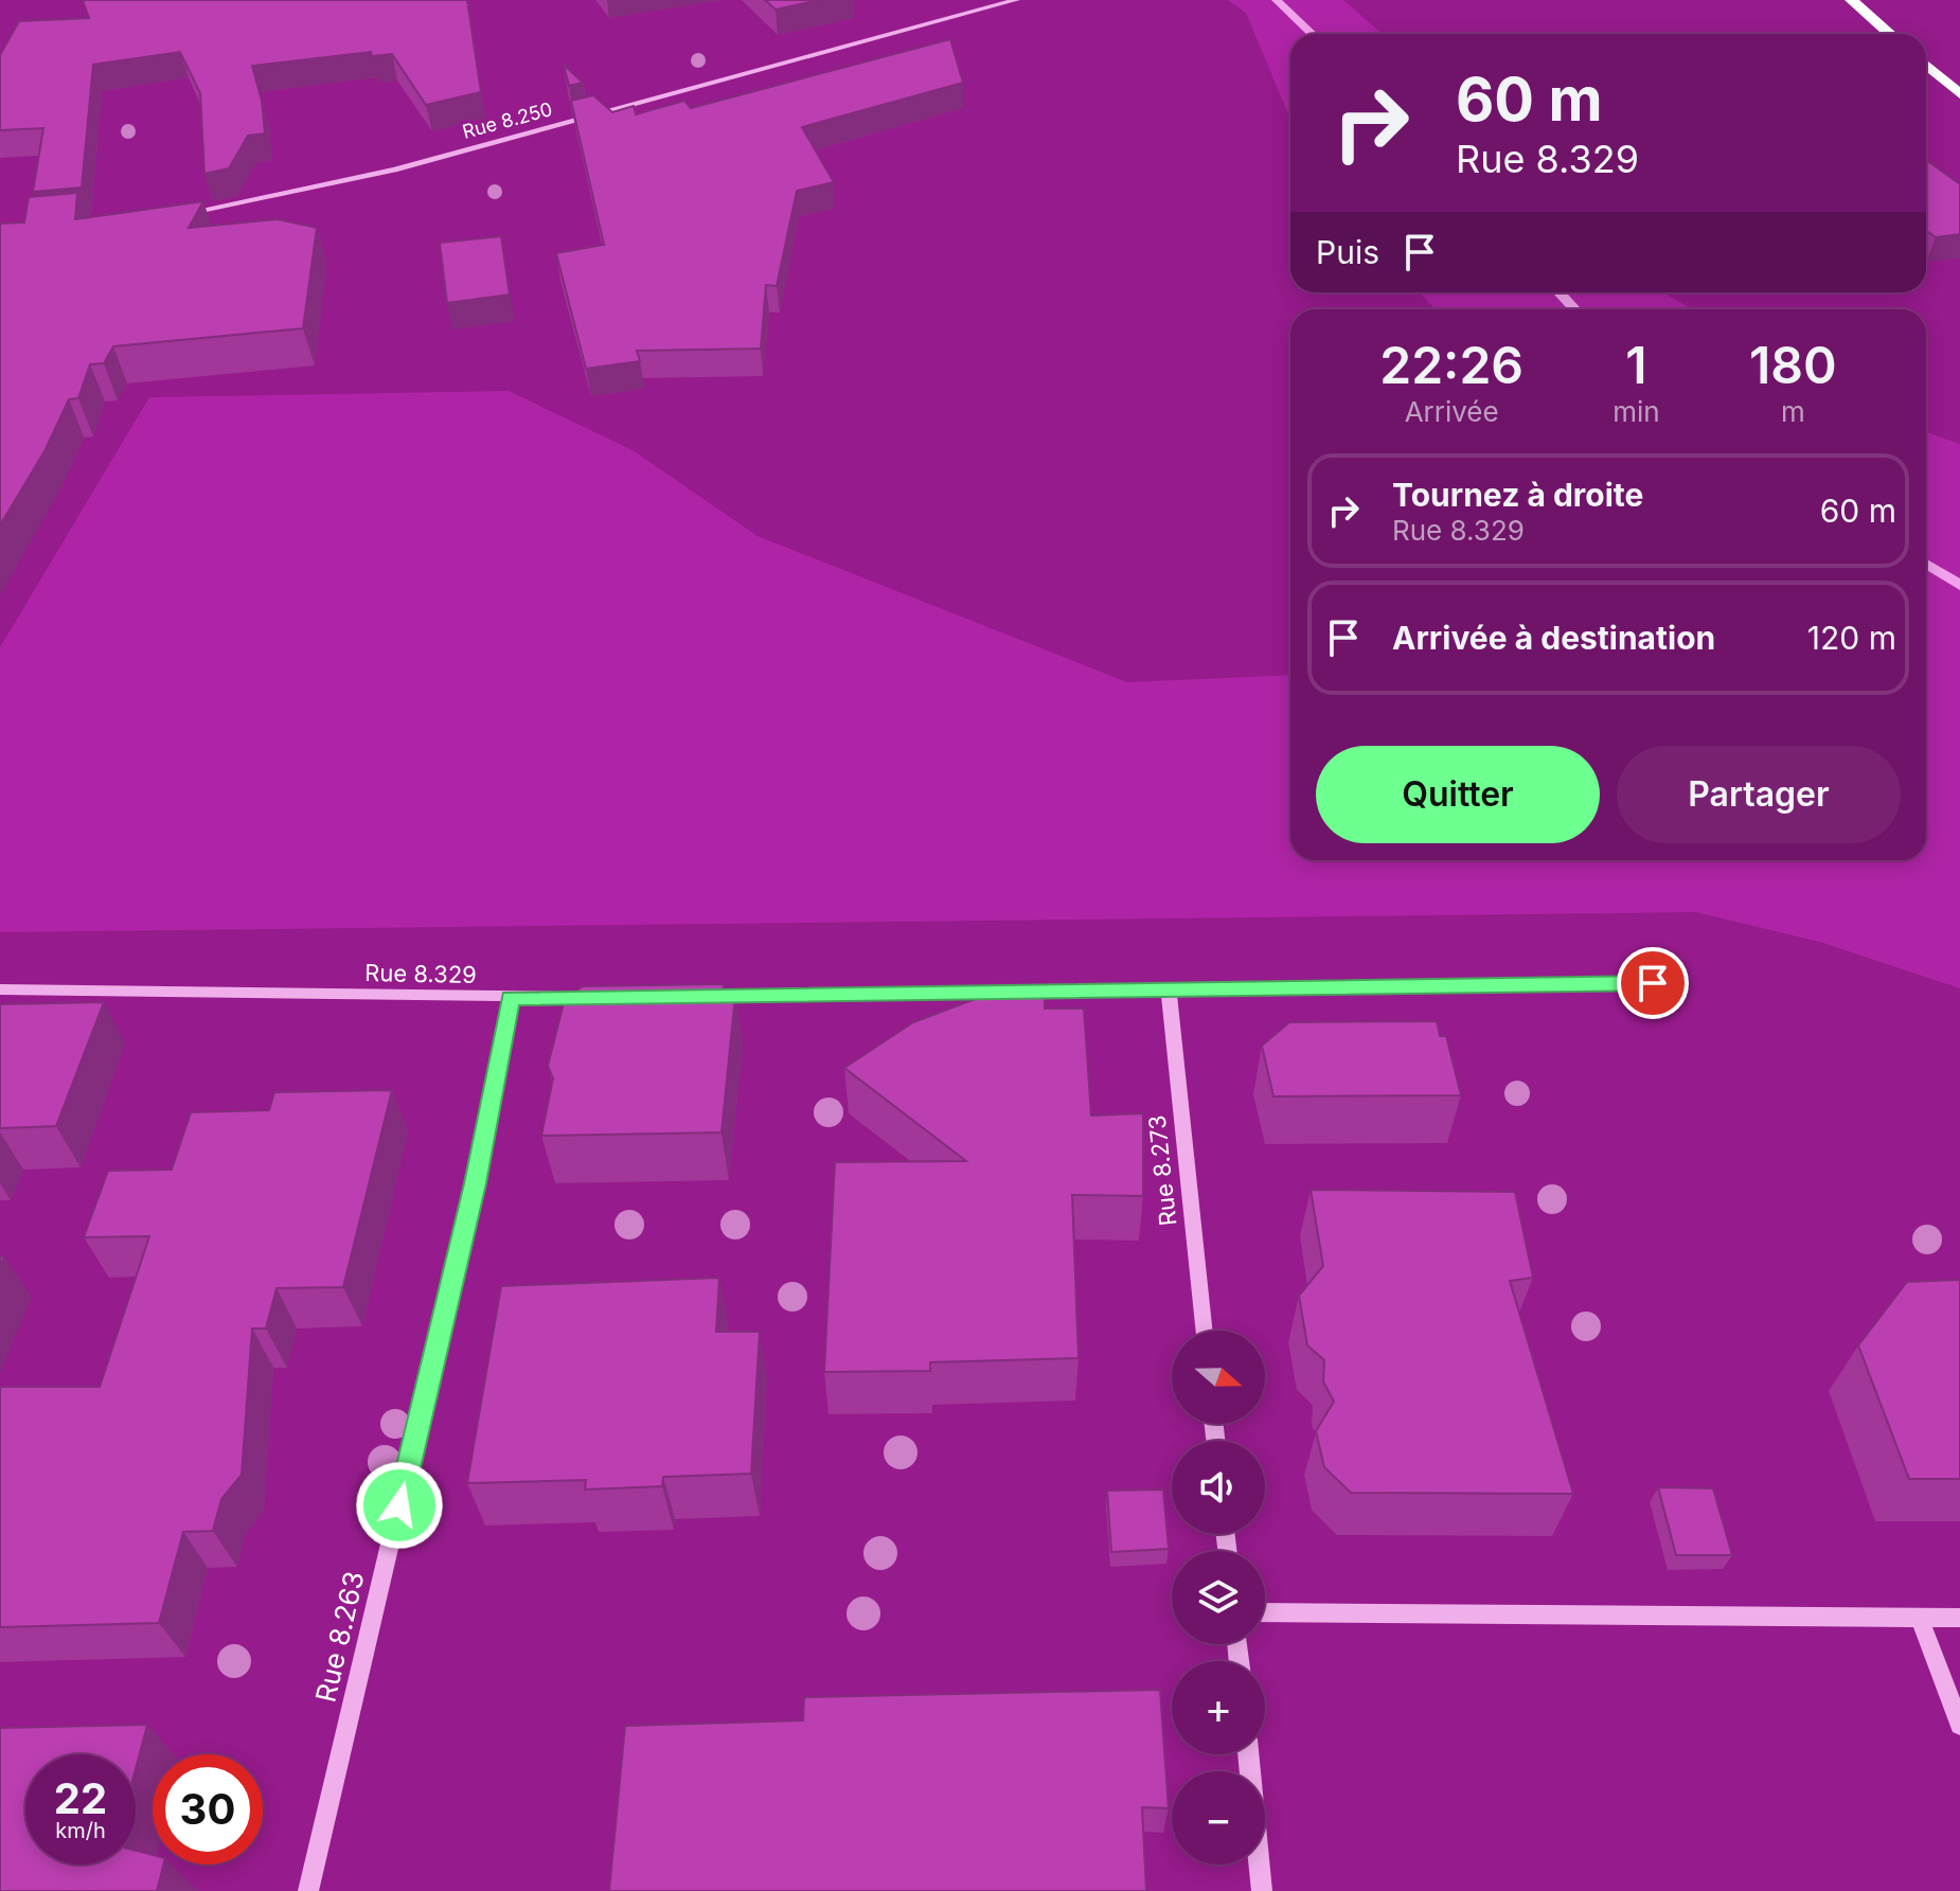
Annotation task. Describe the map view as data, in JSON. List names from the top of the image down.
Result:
{
  "streets": {
    "street": [
      "Rue 8.250",
      "Rue 8.329",
      "Rue 8.273",
      "Rue 8.263"
    ]
  },
  "crossings": [
    ["Rue 8.329", "Rue 8.263"]
  ],
  "north": "right",
  "page": {
    "turn": ["60 m", "Rue 8.329"],
    "then": "Puis",
    "eta": [
      "22:26",
      "Arrivée",
      "1",
      "min",
      "180",
      "m"
    ],
    "list": [
      {
        "name": "Tournez à droite",
        "note": "Rue 8.329",
        "value": "60 m"
      },
      {
        "name": "Arrivée à destination",
        "value": "120 m"
      }
    ],
    "buttons": ["Quitter", "Partager"],
    "map_buttons": ["+", "−"],
    "speed": "22 km/h",
    "limit": "30"
  }
}
